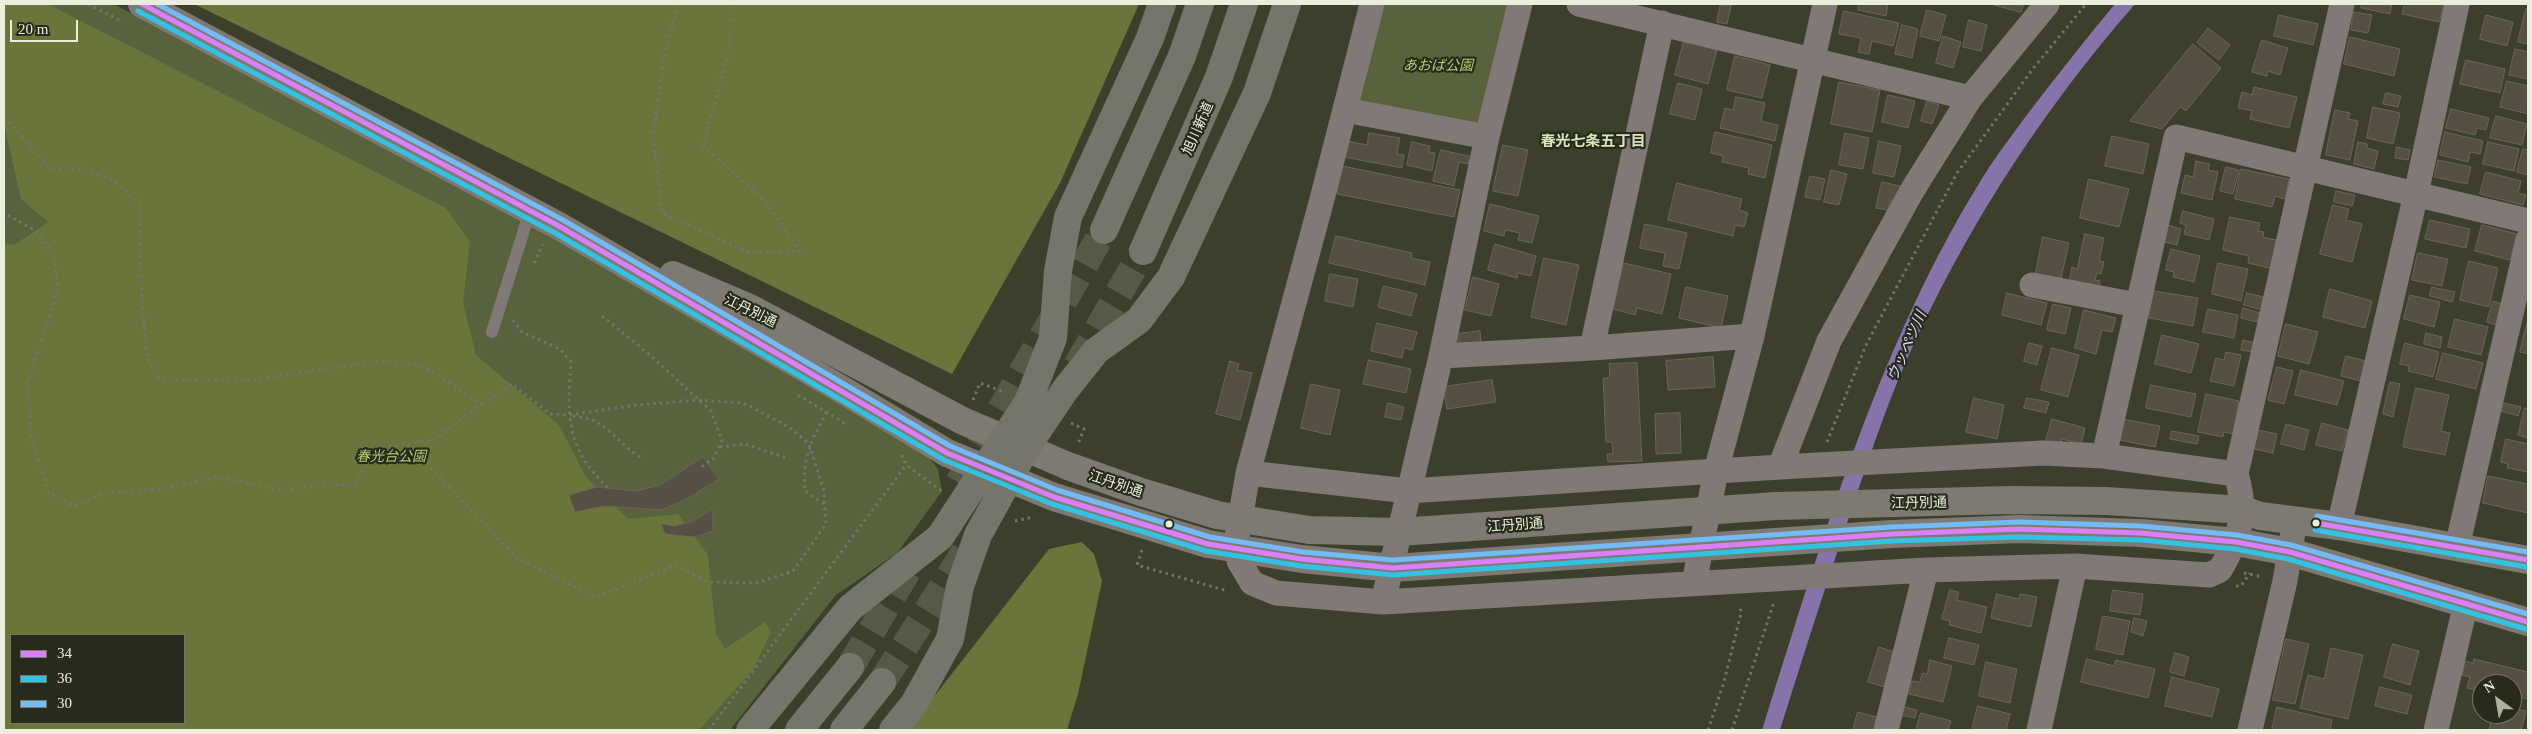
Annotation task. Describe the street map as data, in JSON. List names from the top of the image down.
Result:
{
  "streets": {
    "highway": ["旭川新道"],
    "main road": ["江丹別通"]
  },
  "districts": ["春光七条五丁目"],
  "water": ["ウッペツ川"],
  "parks": ["あおば公園", "春光台公園"],
  "lines": ["transit line 34", "transit line 30", "transit line 36"],
  "legend": ["34", "36", "30"],
  "scale_bar": "20 m",
  "north": "top left"
}
